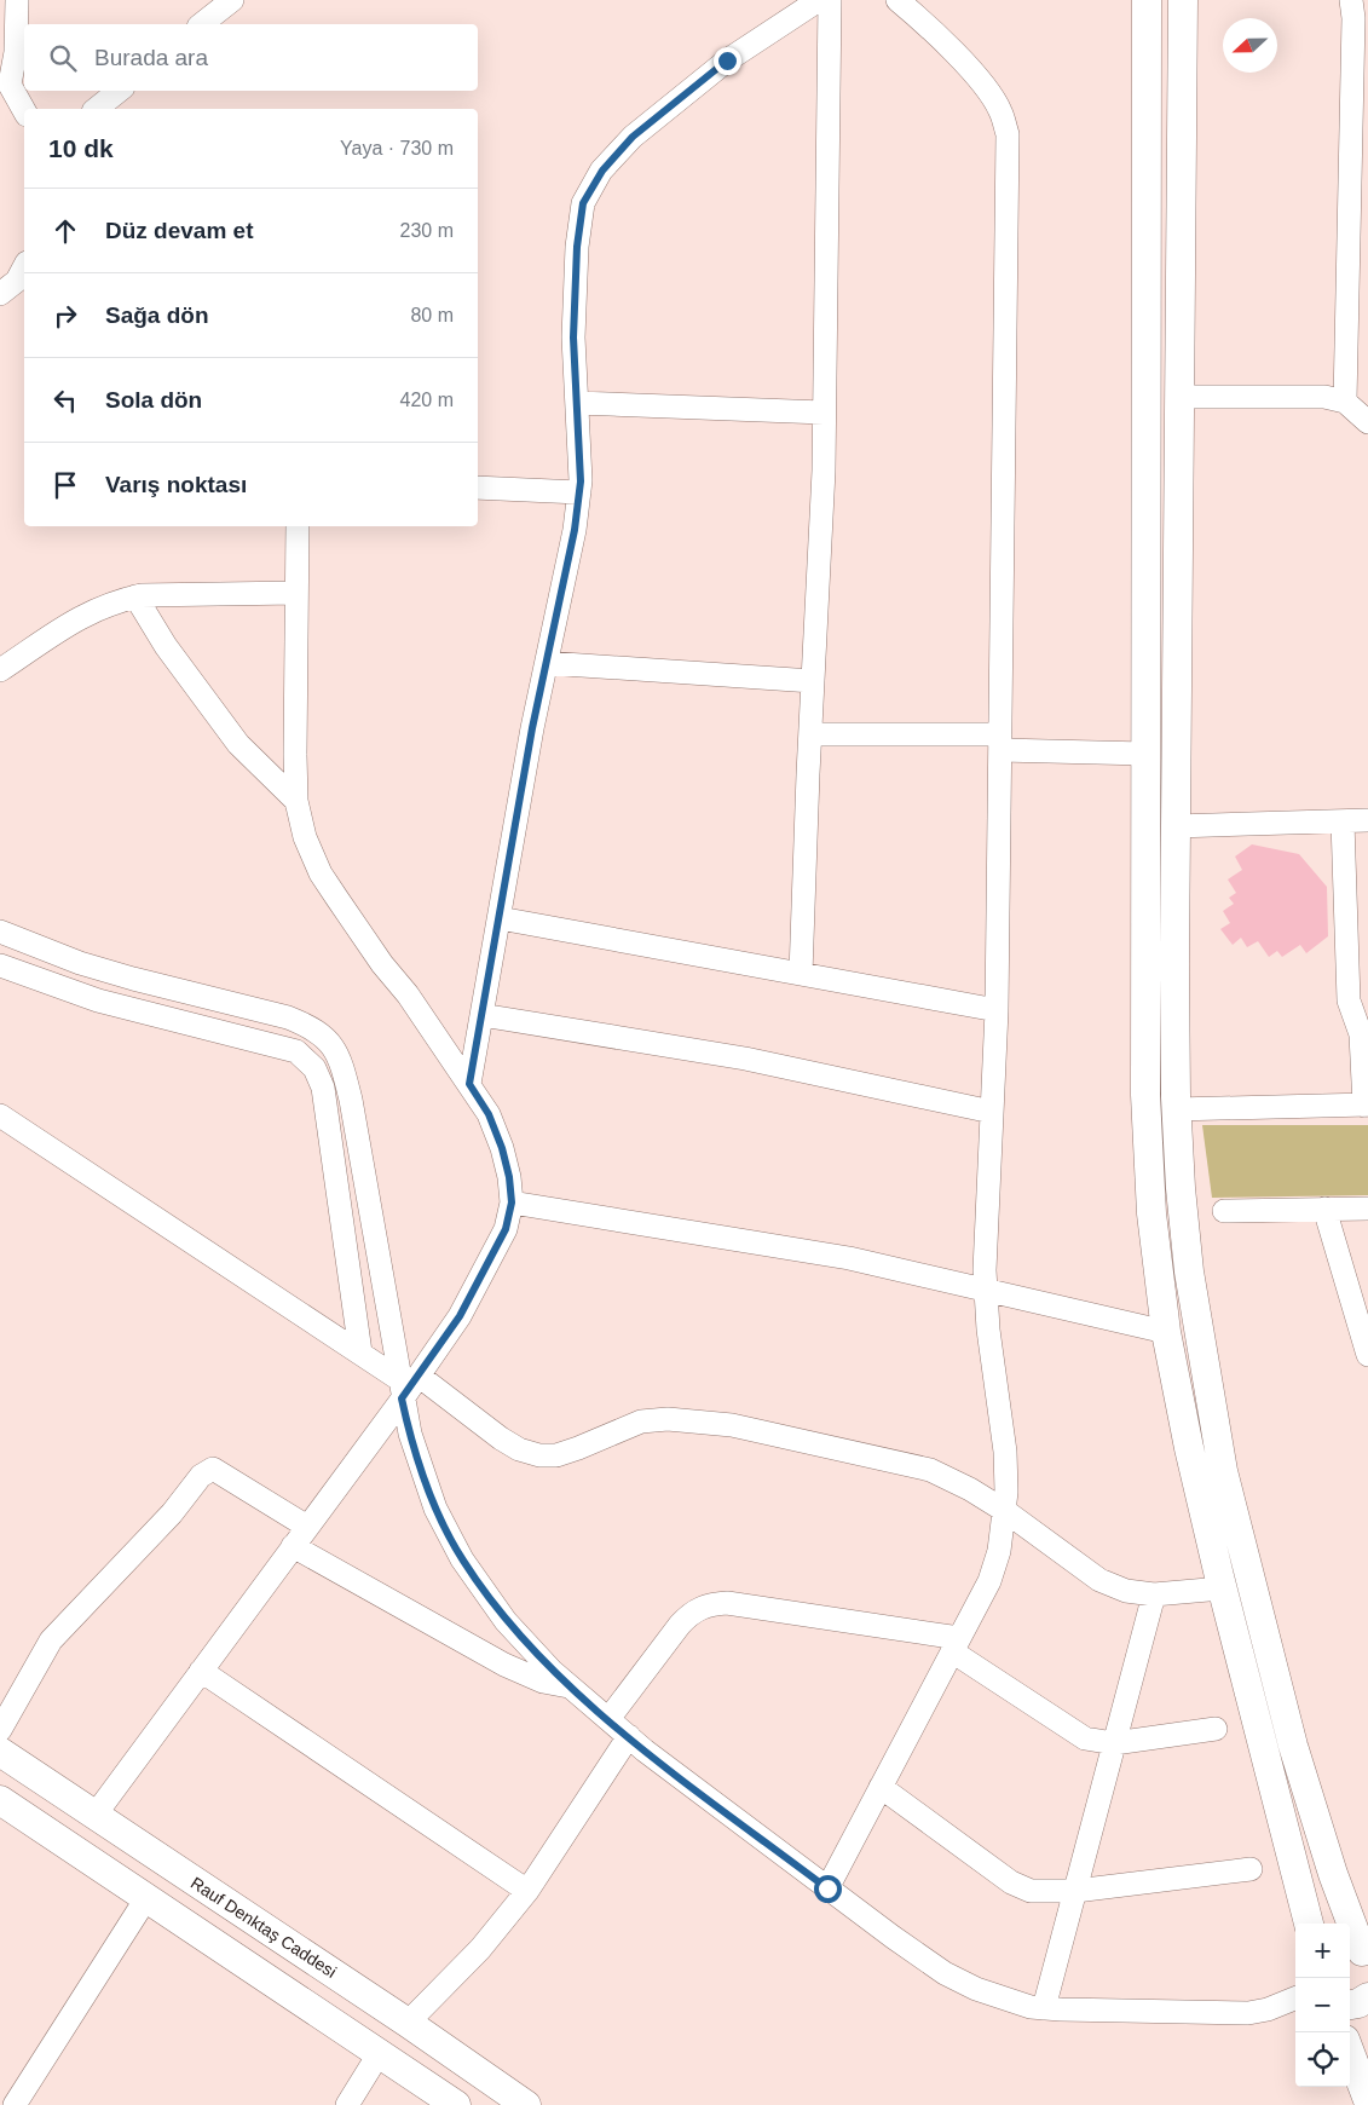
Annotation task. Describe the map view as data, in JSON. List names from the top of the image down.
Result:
{
  "streets": {
    "main road": ["Rauf Denktaş Caddesi"]
  },
  "north": "left",
  "page": {
    "search": "Burada ara",
    "heading": ["10 dk", "Yaya · 730 m"],
    "list": [
      ["Düz devam et", "230 m"],
      ["Sağa dön", "80 m"],
      ["Sola dön", "420 m"],
      "Varış noktası"
    ],
    "map_buttons": ["+", "−"]
  }
}
